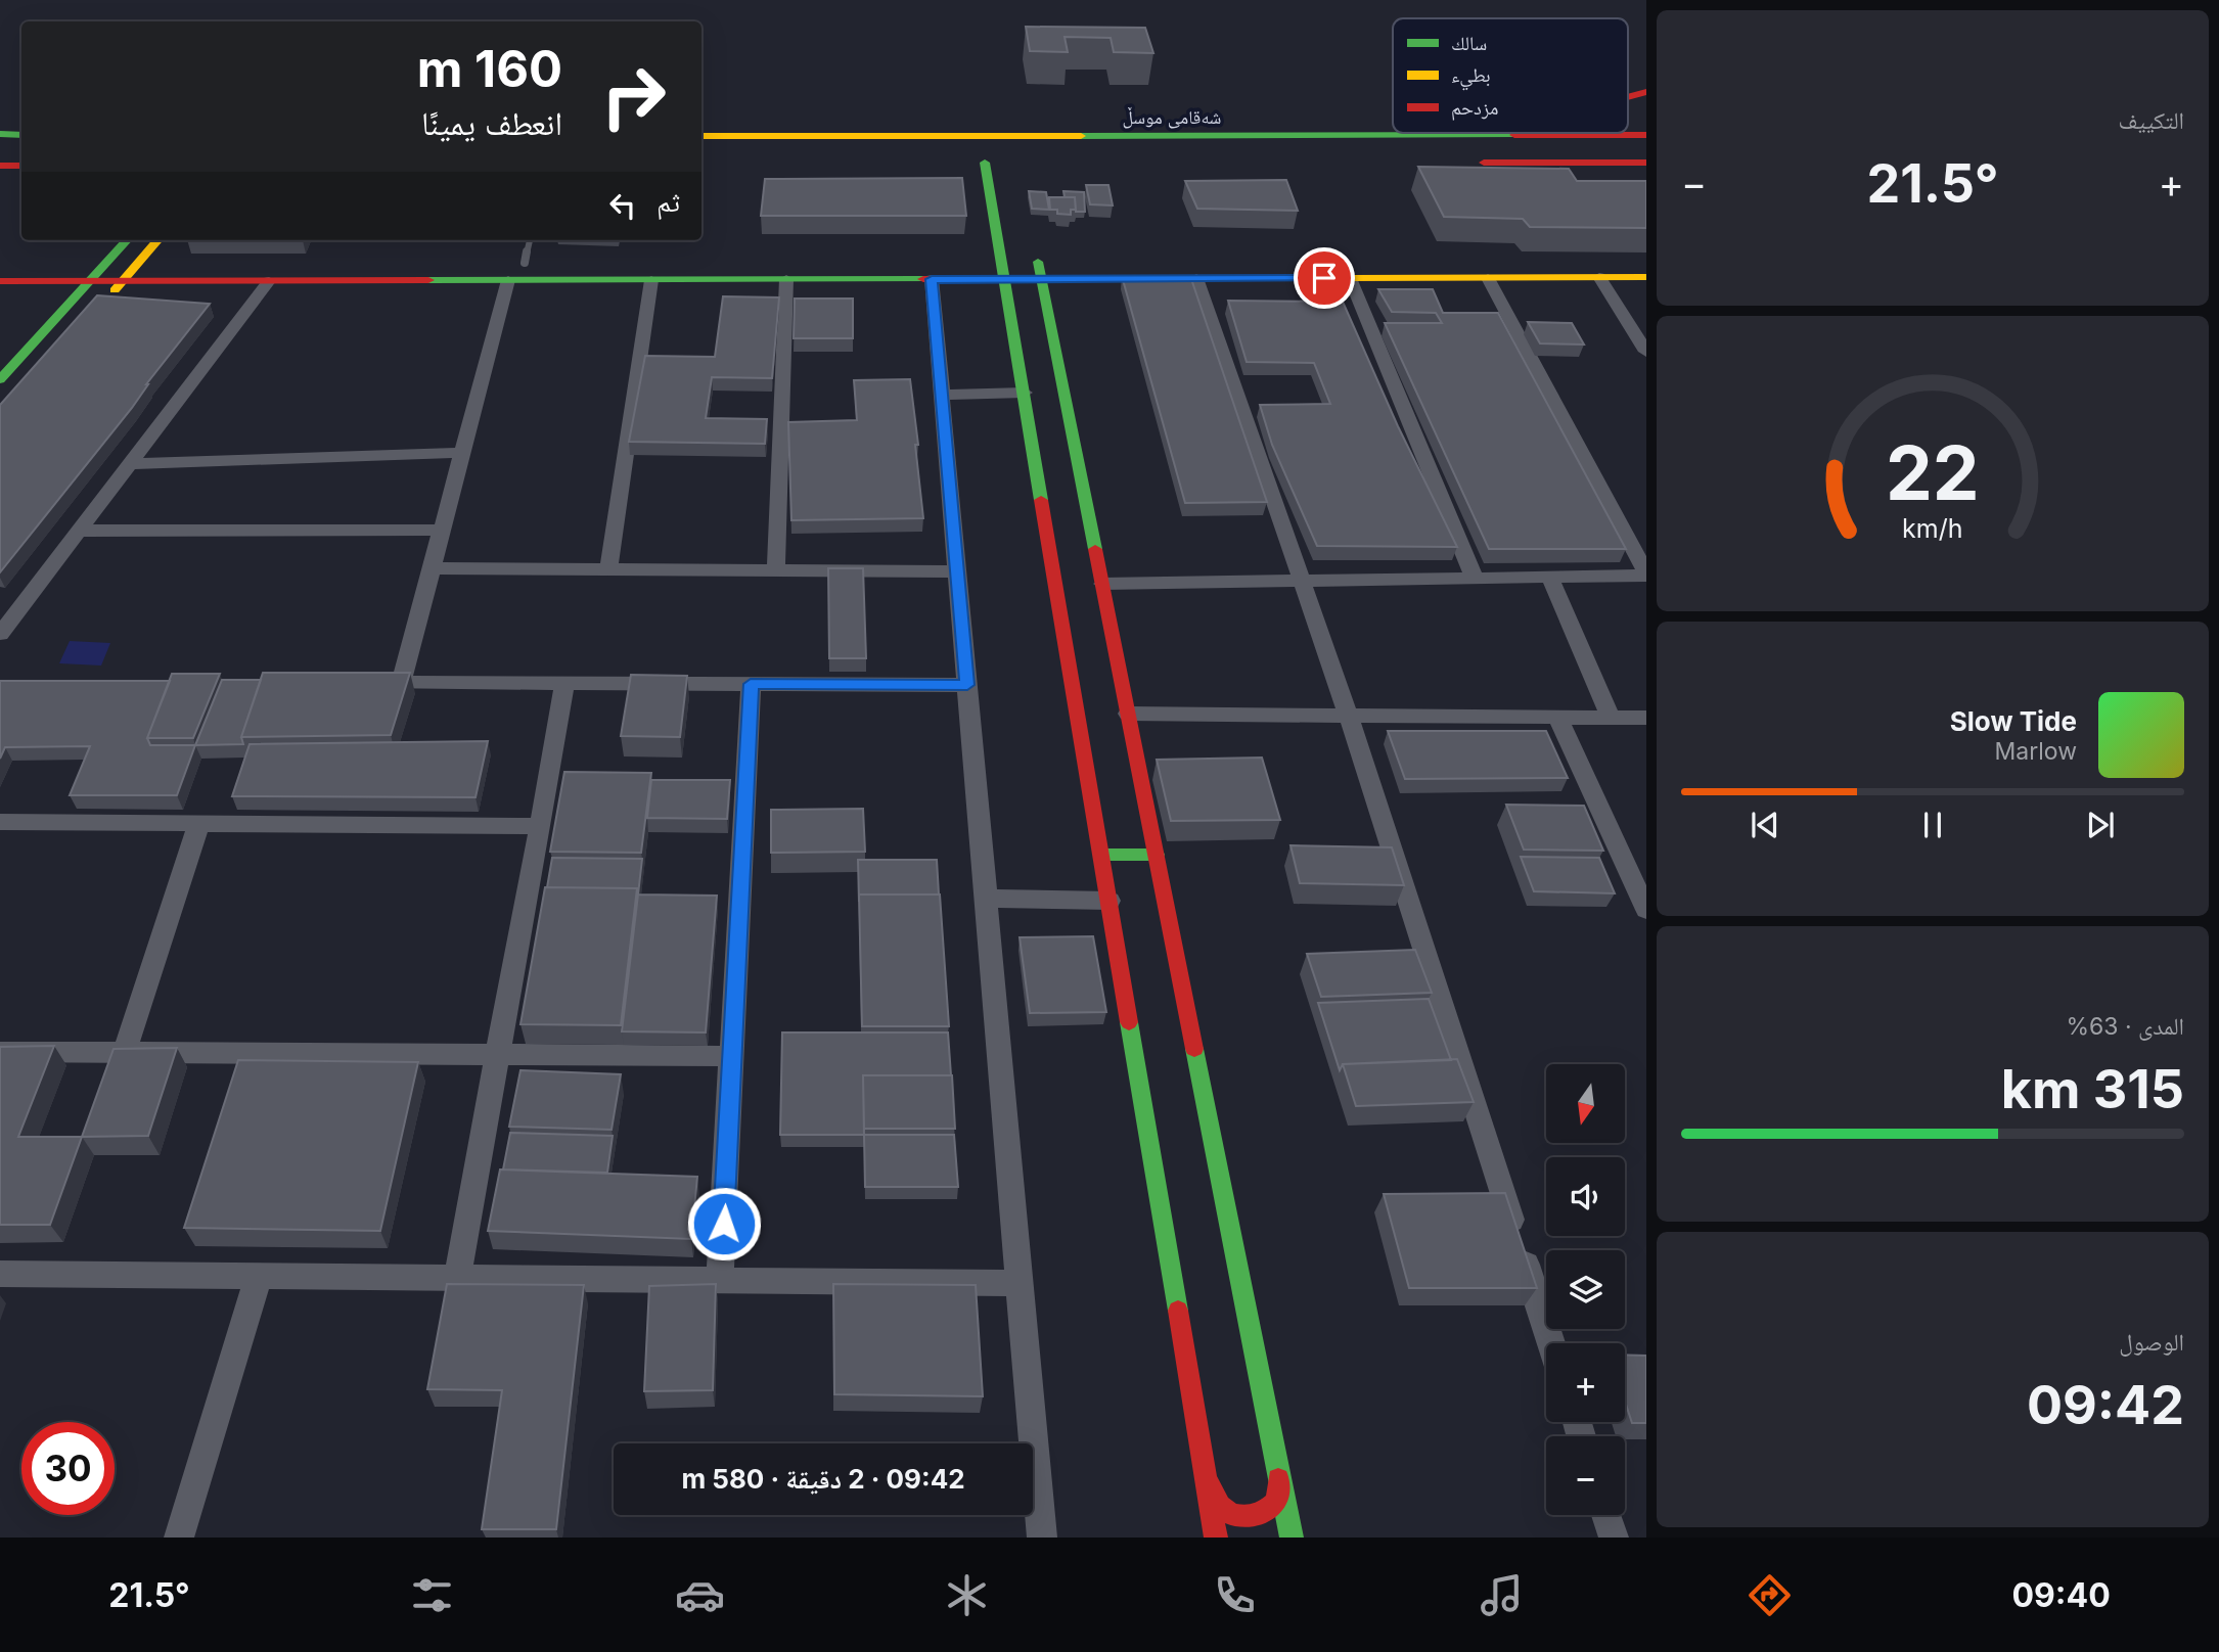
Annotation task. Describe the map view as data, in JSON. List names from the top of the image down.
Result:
{
  "streets": {
    "main road": ["شەقامی موسڵ"]
  },
  "legend": ["سالك", "بطيء", "مزدحم"],
  "north": "bottom",
  "page": {
    "tile": [
      "التكييف",
      ["المدى · 63%", "315 km"],
      ["الوصول", "09:42"]
    ],
    "turn": ["160 m", "انعطف يمينًا"],
    "heat": ["−", "21.5°", "+"],
    "then": "ثم",
    "song": ["Slow Tide", "Marlow"],
    "map_buttons": ["+", "−"],
    "limit": "30",
    "trip": "09:42 · 2 دقيقة · 580 m",
    "tabs": ["09:40", "21.5°"],
    "gauge": ["22", "km/h"]
  }
}
